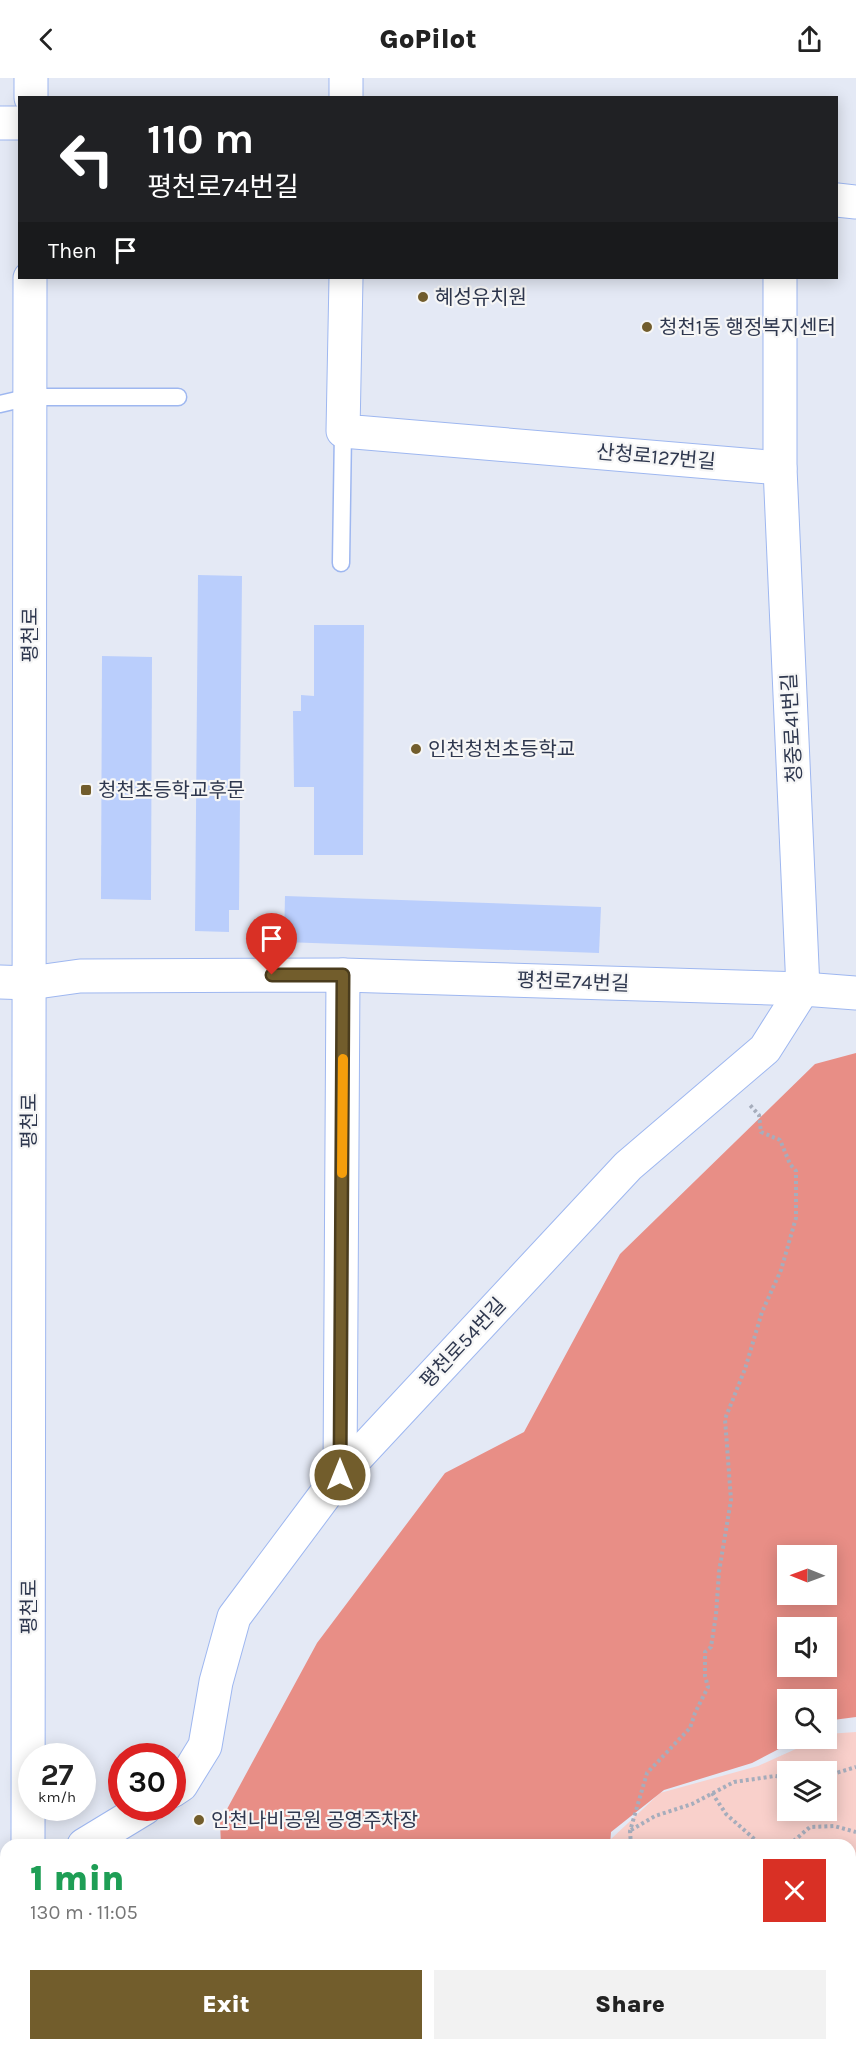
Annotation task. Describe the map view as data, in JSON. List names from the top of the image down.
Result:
{
  "streets": {
    "street": [
      "산청로127번길",
      "평천로",
      "청중로41번길",
      "평천로74번길",
      "평천로54번길"
    ]
  },
  "crossings": [
    ["산청로127번길", "청중로41번길"],
    ["평천로", "평천로74번길"],
    ["청중로41번길", "평천로74번길"],
    ["청중로41번길", "평천로54번길"],
    ["평천로74번길", "평천로54번길"]
  ],
  "places": {
    "other": [
      "혜성유치원",
      "청천1동 행정복지센터",
      "인천청천초등학교",
      "인천나비공원 공영주차장"
    ],
    "transit": ["청천초등학교후문"]
  },
  "north": "left",
  "page": {
    "header": "GoPilot",
    "turn": ["110 m", "평천로74번길"],
    "then": "Then",
    "speed": "27 km/h",
    "limit": "30",
    "heading": ["1 min", "130 m · 11:05"],
    "buttons": ["Exit", "Share"]
  }
}
